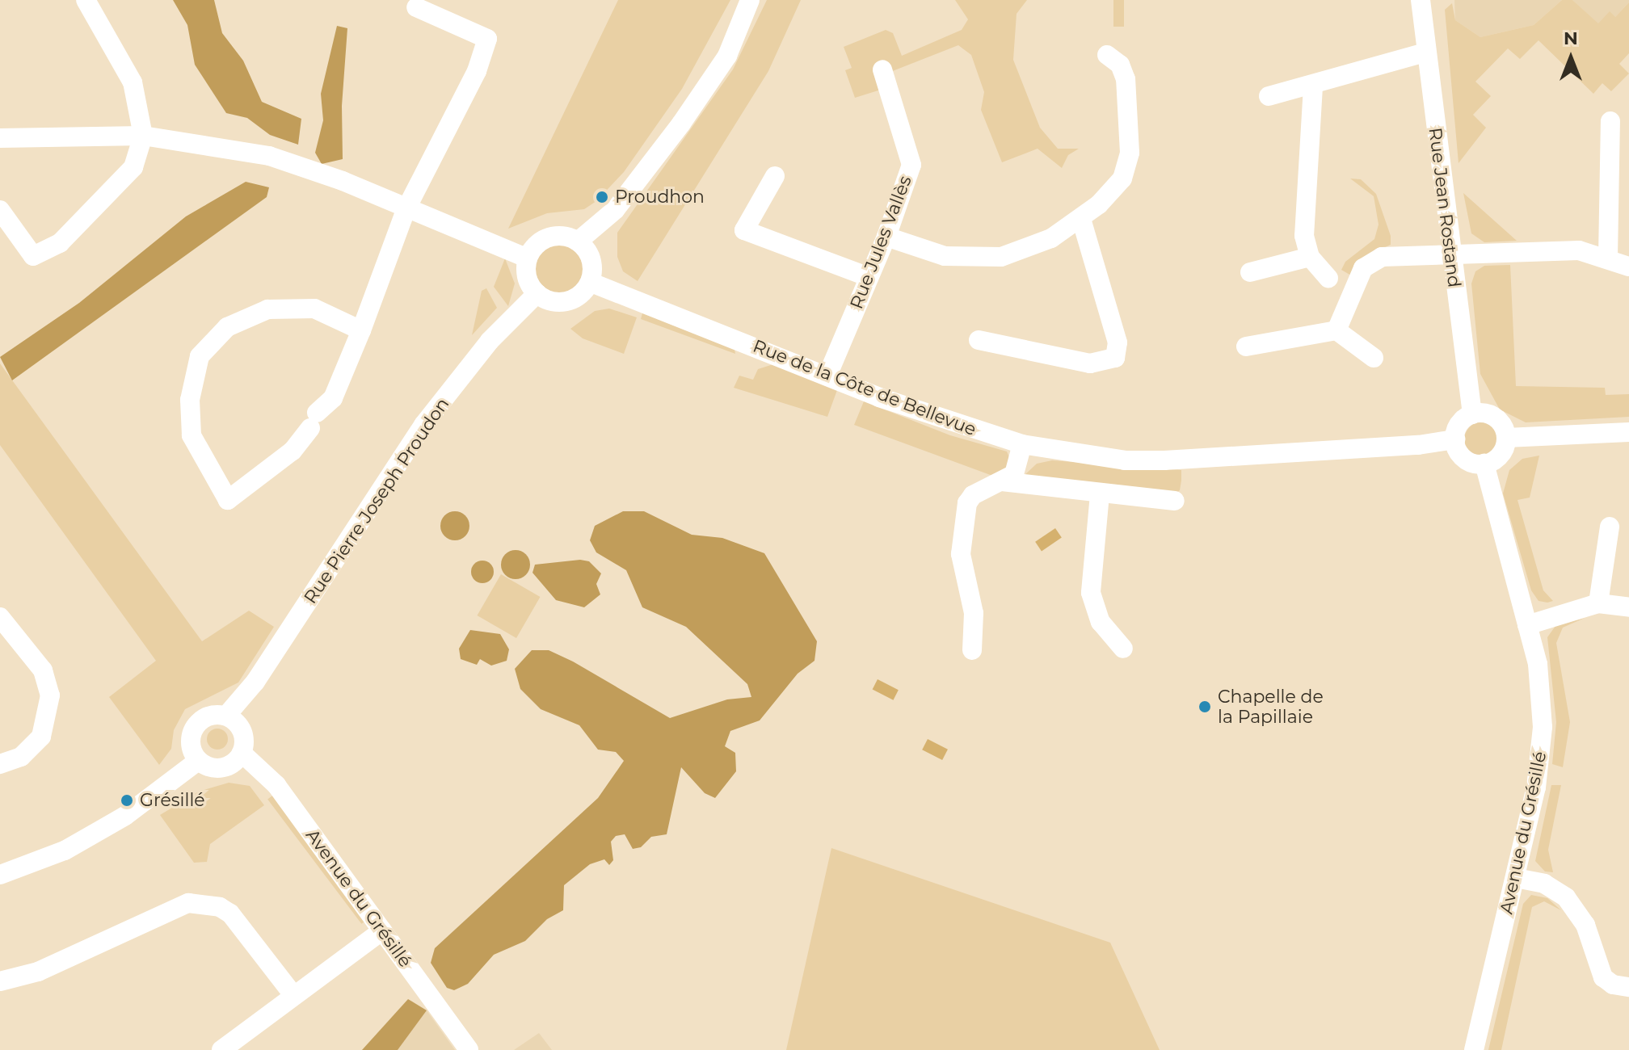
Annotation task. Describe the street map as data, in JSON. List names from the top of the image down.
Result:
{
  "streets": {
    "street": [
      "Rue Jean Rostand",
      "Rue Jules Vallès",
      "Rue de la Côte de Bellevue",
      "Rue Pierre Joseph Proudon",
      "Avenue du Grésillé"
    ]
  },
  "crossings": [
    ["Rue Jean Rostand", "Rue de la Côte de Bellevue"],
    ["Rue Jean Rostand", "Avenue du Grésillé"],
    ["Rue Jules Vallès", "Rue de la Côte de Bellevue"],
    ["Rue de la Côte de Bellevue", "Rue Pierre Joseph Proudon"],
    ["Rue de la Côte de Bellevue", "Avenue du Grésillé"],
    ["Rue Pierre Joseph Proudon", "Avenue du Grésillé"]
  ],
  "places": ["Proudhon", "Chapelle de la Papillaie", "Grésillé"],
  "north": "top"
}
